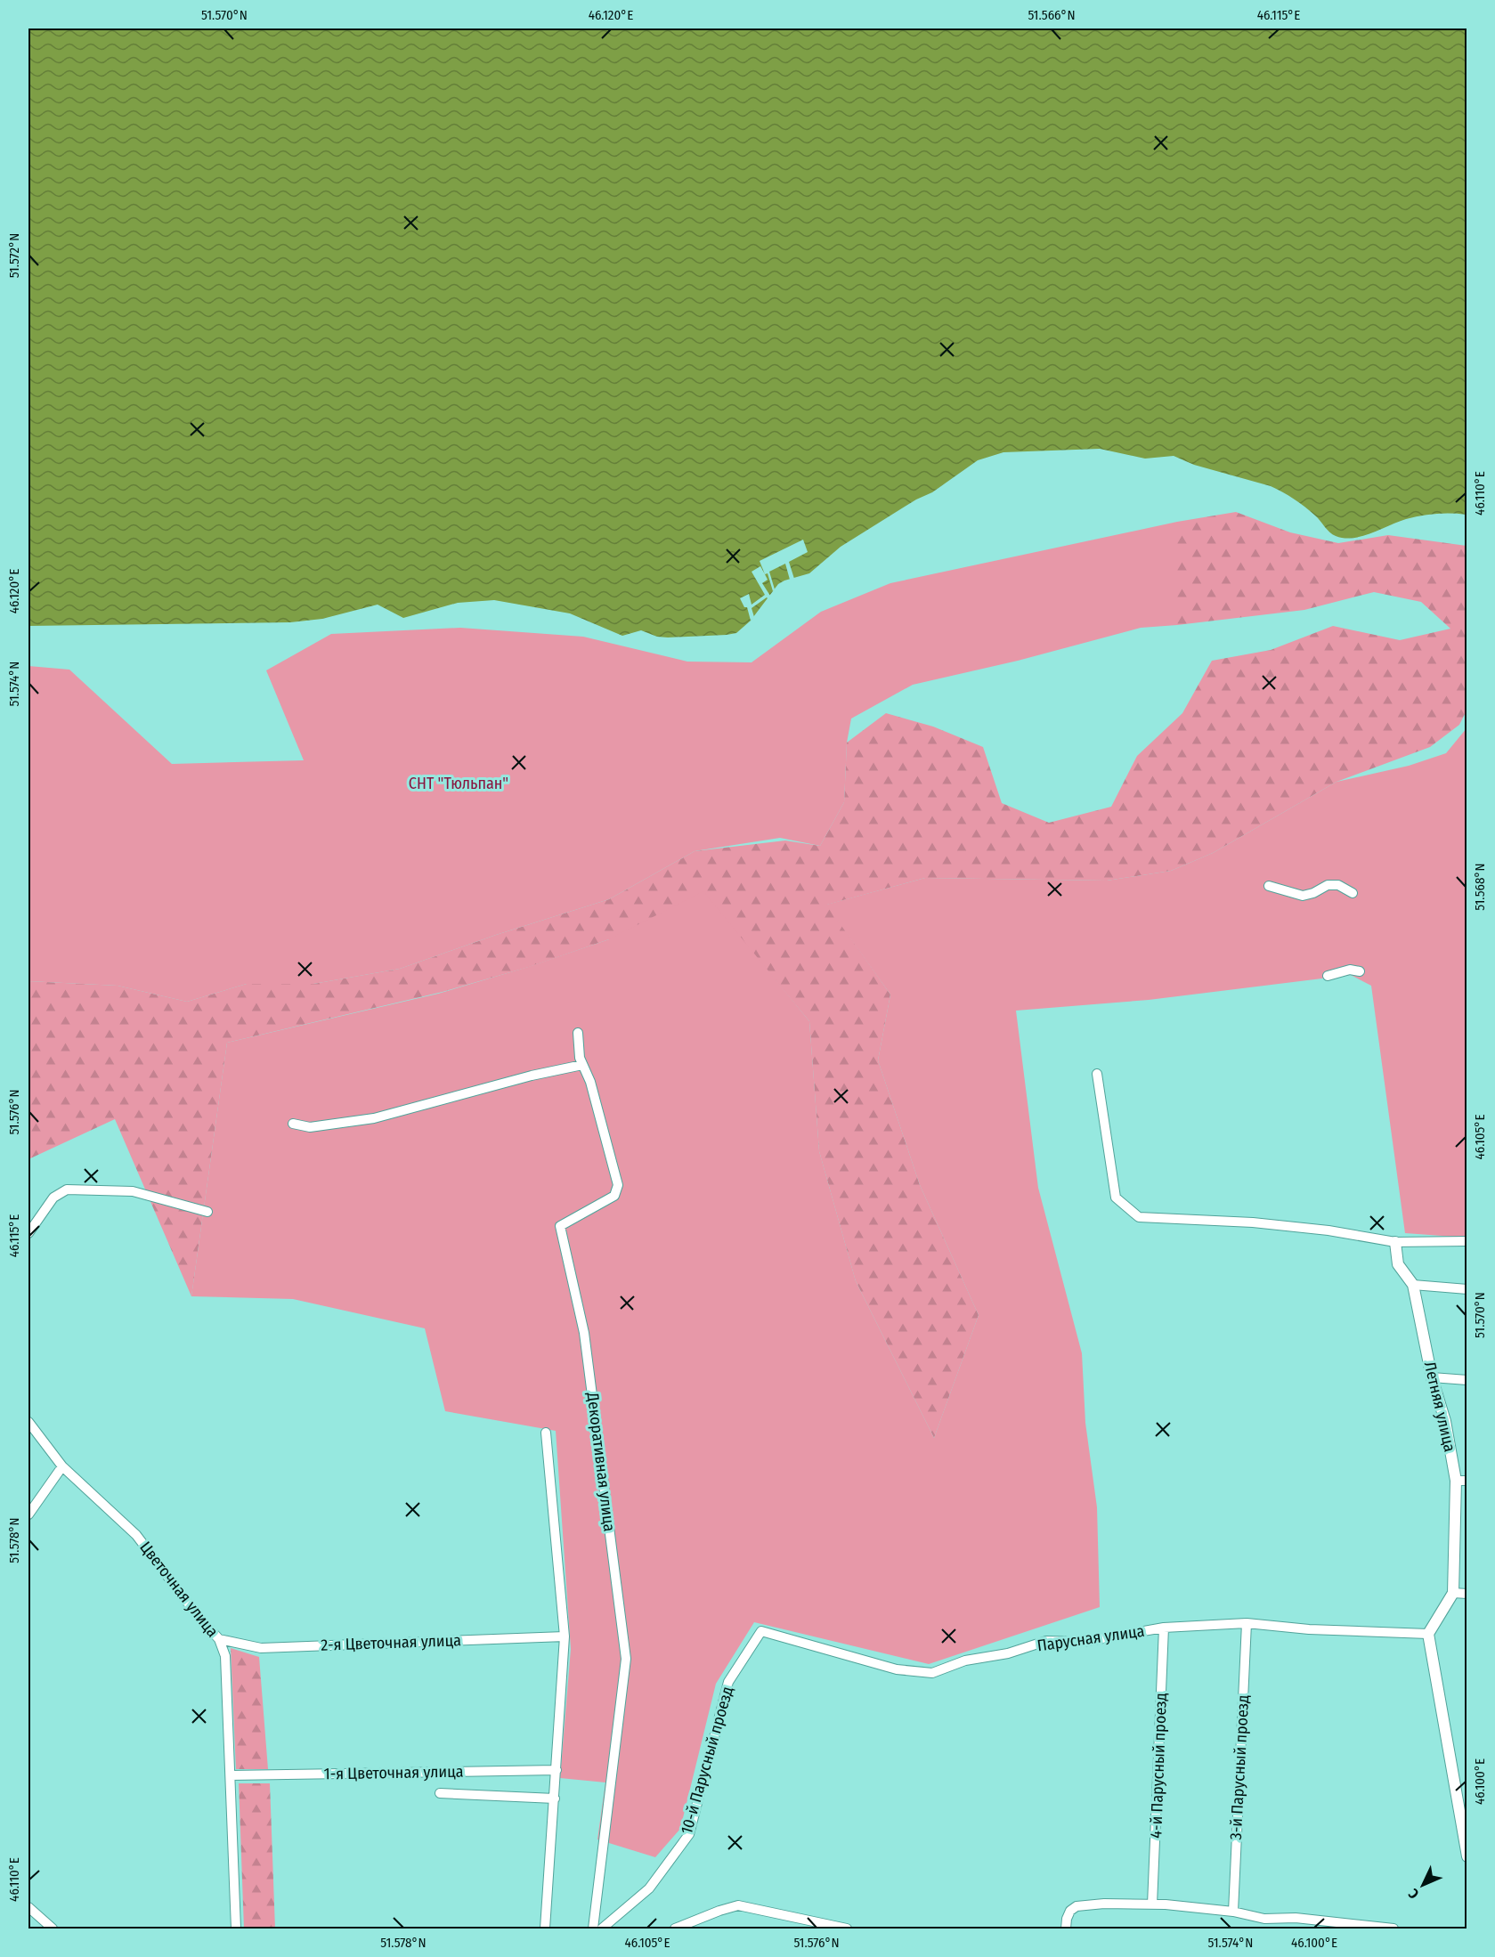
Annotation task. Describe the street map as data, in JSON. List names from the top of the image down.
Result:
{
  "streets": {
    "street": [
      "Летняя улица",
      "Декоративная улица",
      "Цветочная улица",
      "Парусная улица",
      "2-я Цветочная улица",
      "10-й Парусный проезд",
      "4-й Парусный проезд",
      "3-й Парусный проезд",
      "1-я Цветочная улица"
    ]
  },
  "crossings": [
    ["Летняя улица", "Парусная улица"],
    ["Цветочная улица", "2-я Цветочная улица"],
    ["Цветочная улица", "1-я Цветочная улица"],
    ["Парусная улица", "10-й Парусный проезд"],
    ["Парусная улица", "4-й Парусный проезд"],
    ["Парусная улица", "3-й Парусный проезд"]
  ],
  "parks": ["СНТ \"Тюльпан\""],
  "north": "bottom left",
  "coordinates": [
    "51.570°N",
    "46.120°E",
    "51.566°N",
    "46.115°E",
    "51.572°N",
    "46.110°E",
    "51.574°N",
    "51.568°N",
    "51.576°N",
    "46.105°E",
    "51.578°N",
    "46.100°E"
  ]
}
